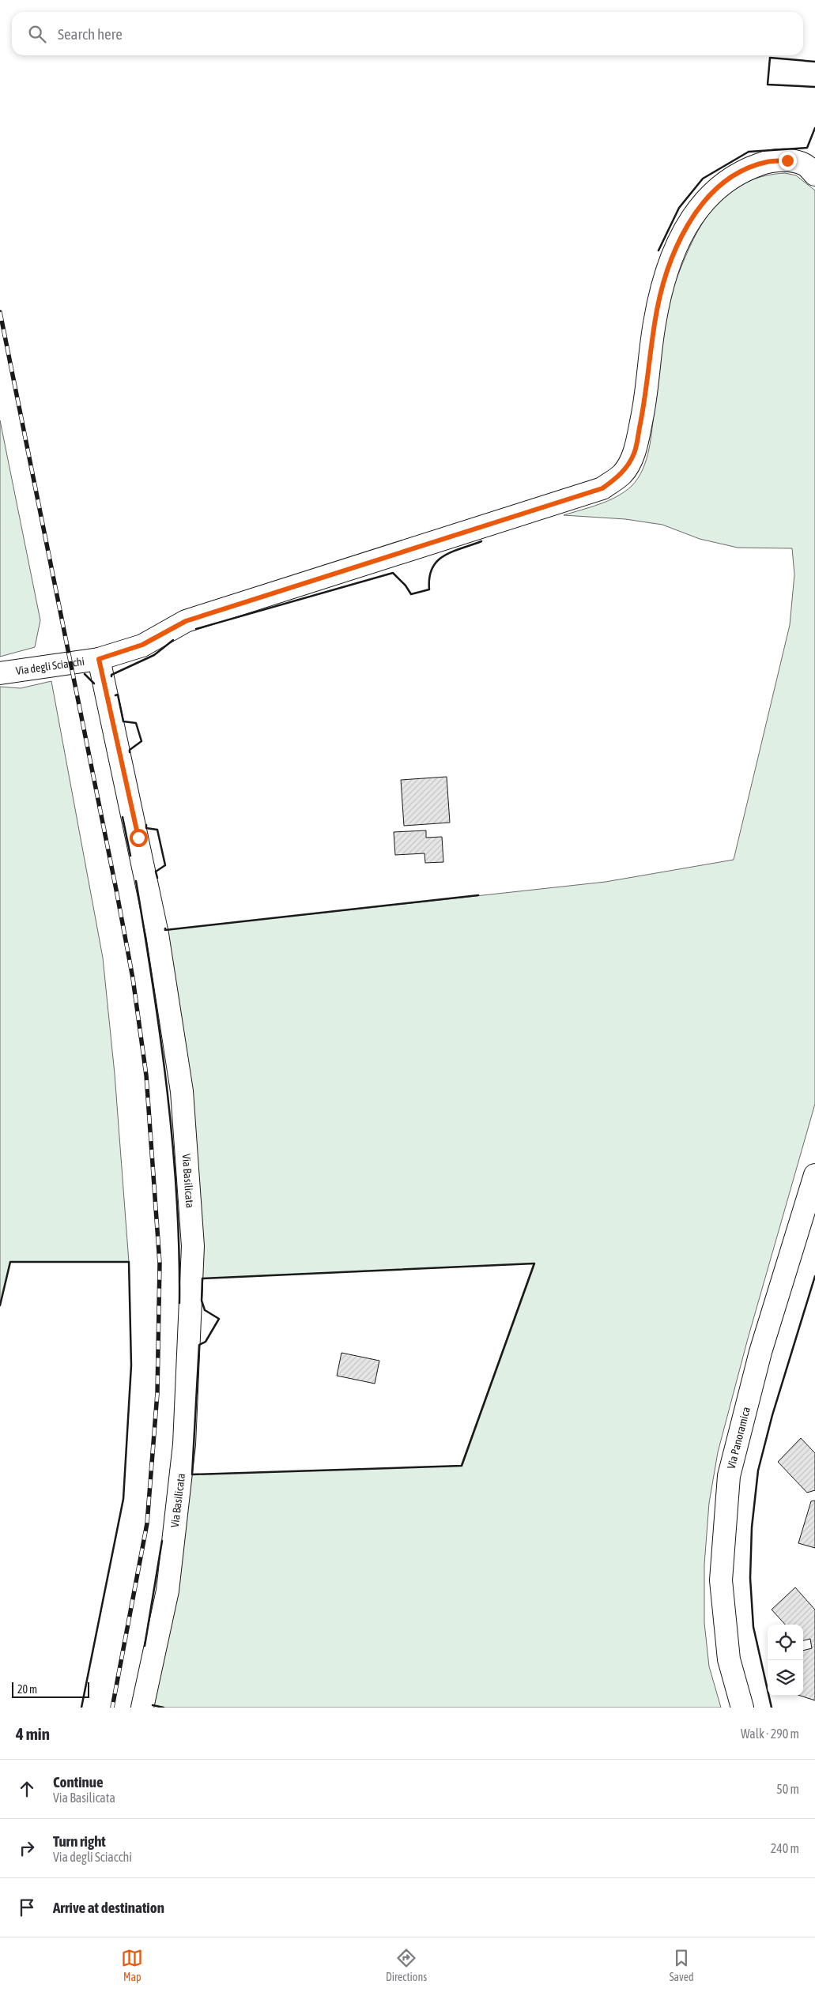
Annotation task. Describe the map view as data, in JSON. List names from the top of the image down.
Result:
{
  "streets": {
    "street": ["Via degli Sciacchi", "Via Basilicata", "Via Panoramica"]
  },
  "crossings": [
    ["Via degli Sciacchi", "Via Basilicata"]
  ],
  "scale_bar": "20 m",
  "page": {
    "search": "Search here",
    "scale": "20 m",
    "heading": ["4 min", "Walk · 290 m"],
    "list": [
      ["Continue", "Via Basilicata", "50 m"],
      ["Turn right", "Via degli Sciacchi", "240 m"],
      "Arrive at destination"
    ],
    "nav": ["Map", "Directions", "Saved"]
  }
}
